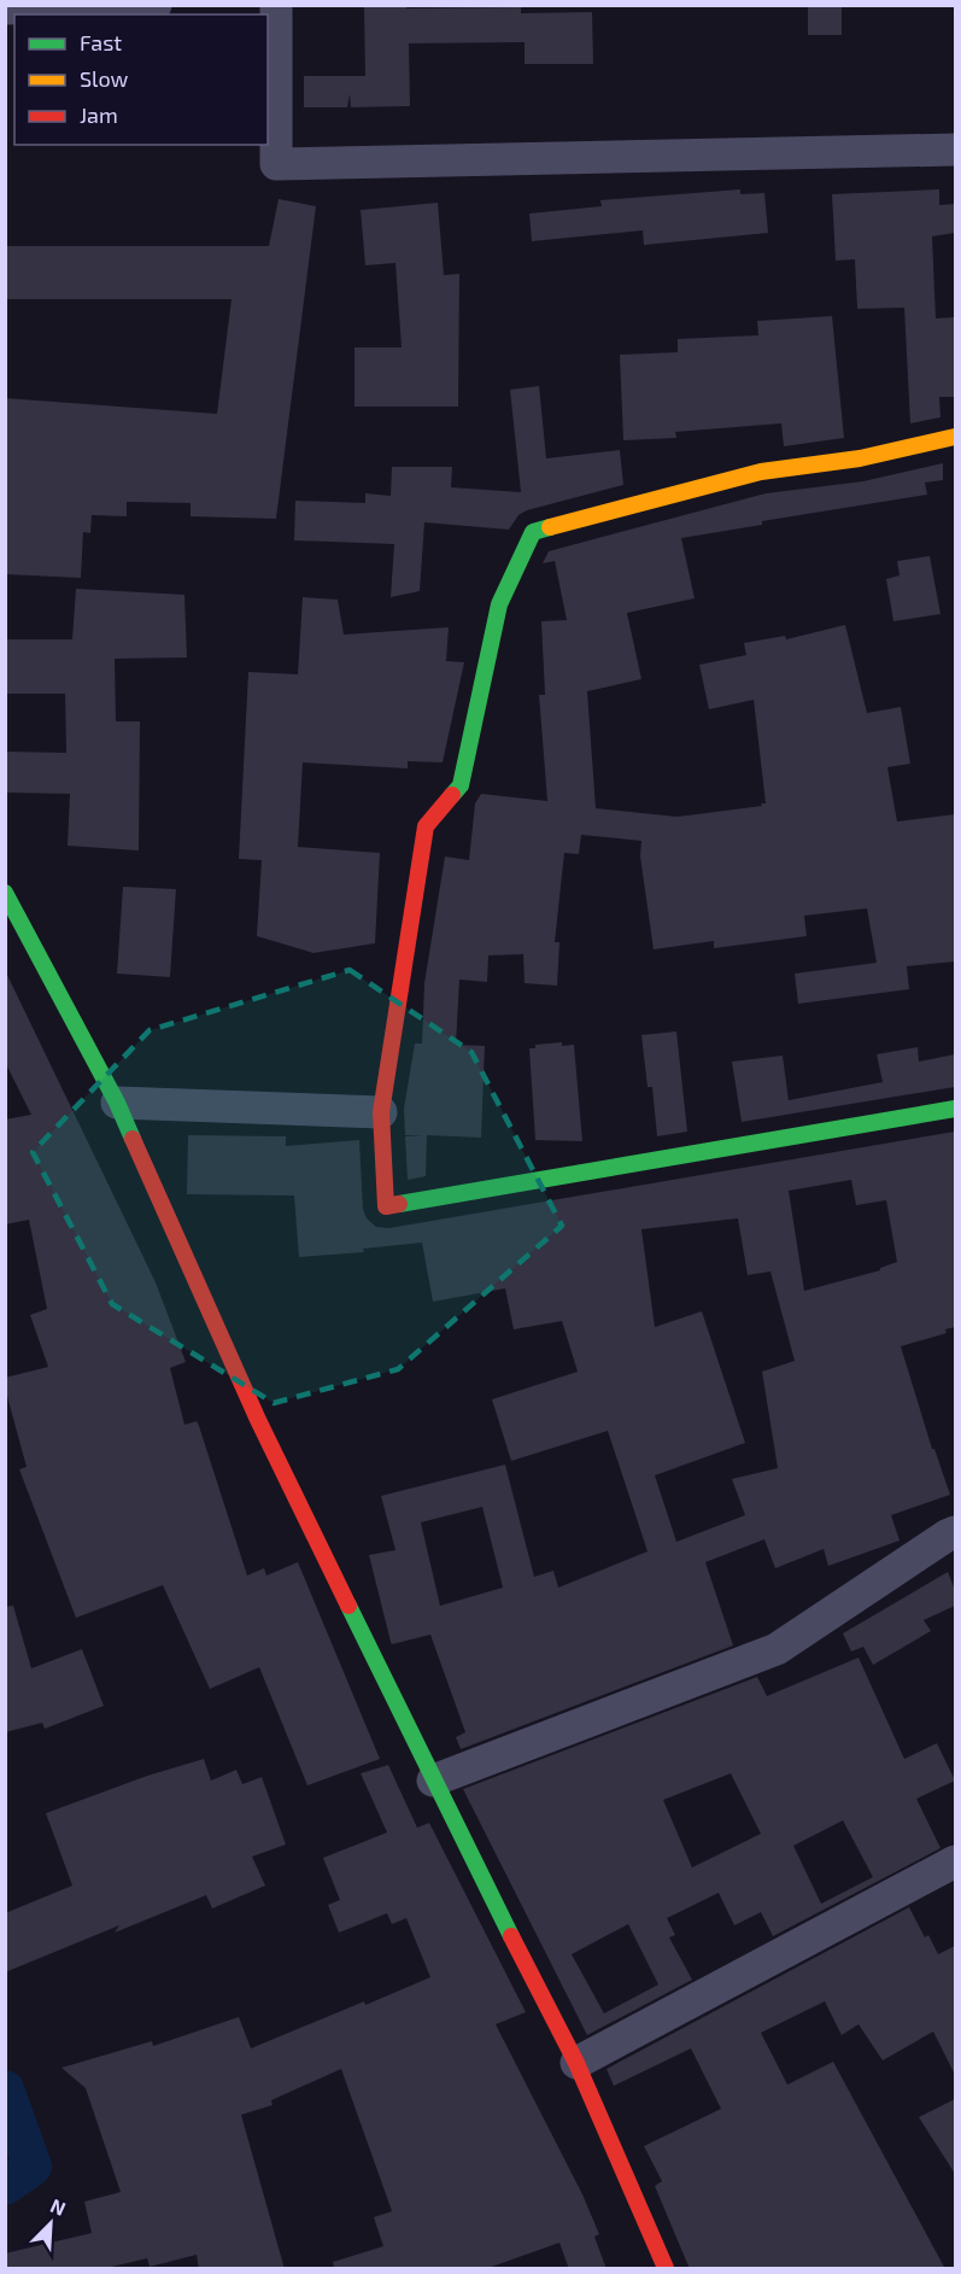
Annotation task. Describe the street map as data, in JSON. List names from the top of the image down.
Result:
{
  "legend": ["Fast", "Slow", "Jam"],
  "north": "top right"
}
